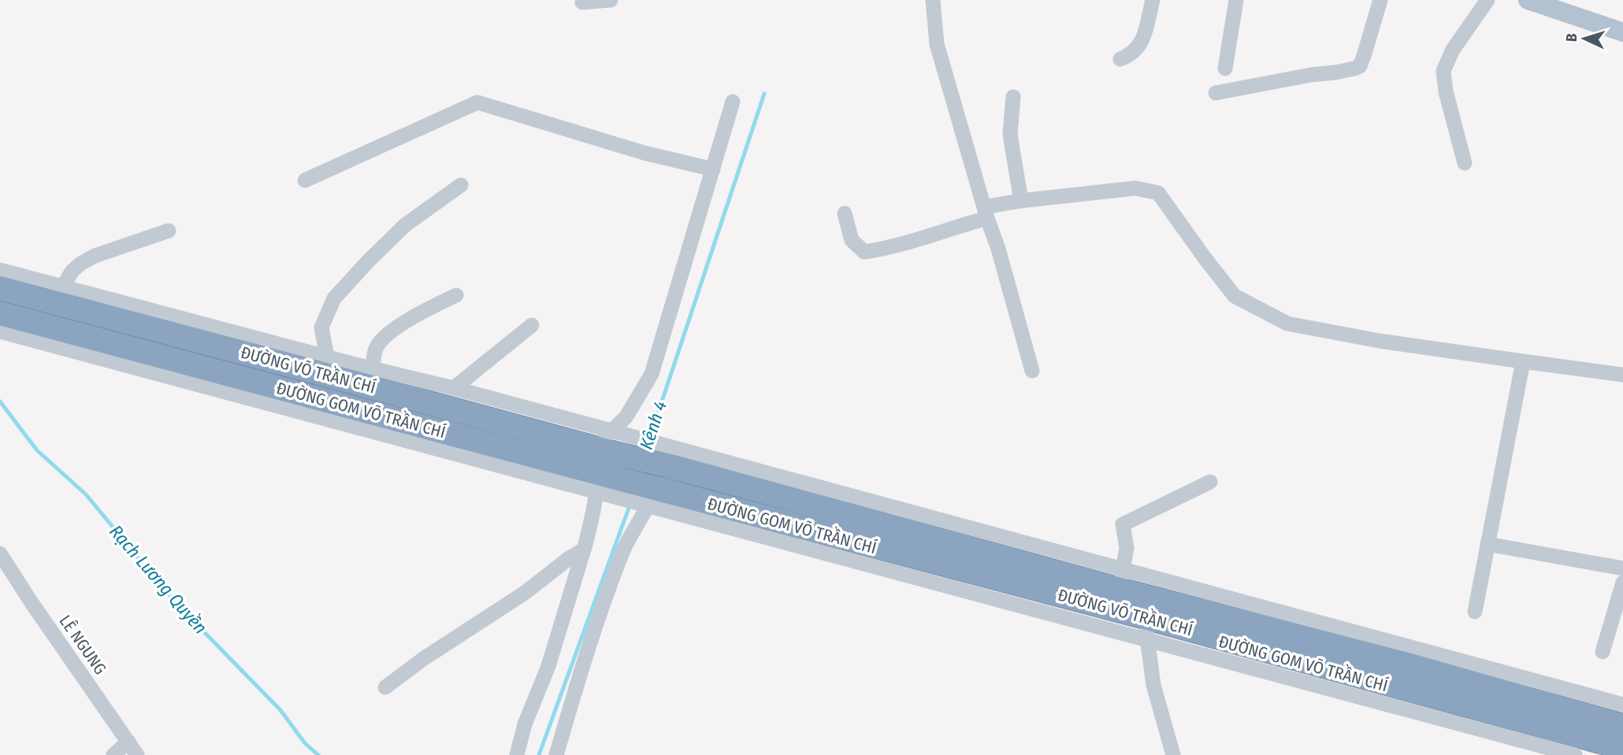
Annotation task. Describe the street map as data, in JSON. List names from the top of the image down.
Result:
{
  "streets": {
    "highway": ["ĐƯỜNG VÕ TRẦN CHÍ"],
    "street": ["ĐƯỜNG GOM VÕ TRẦN CHÍ", "LÊ NGUNG"]
  },
  "crossings": [
    ["ĐƯỜNG VÕ TRẦN CHÍ", "ĐƯỜNG GOM VÕ TRẦN CHÍ"]
  ],
  "water": ["Kênh 4", "Rạch Lương Quyền"],
  "north": "left"
}
